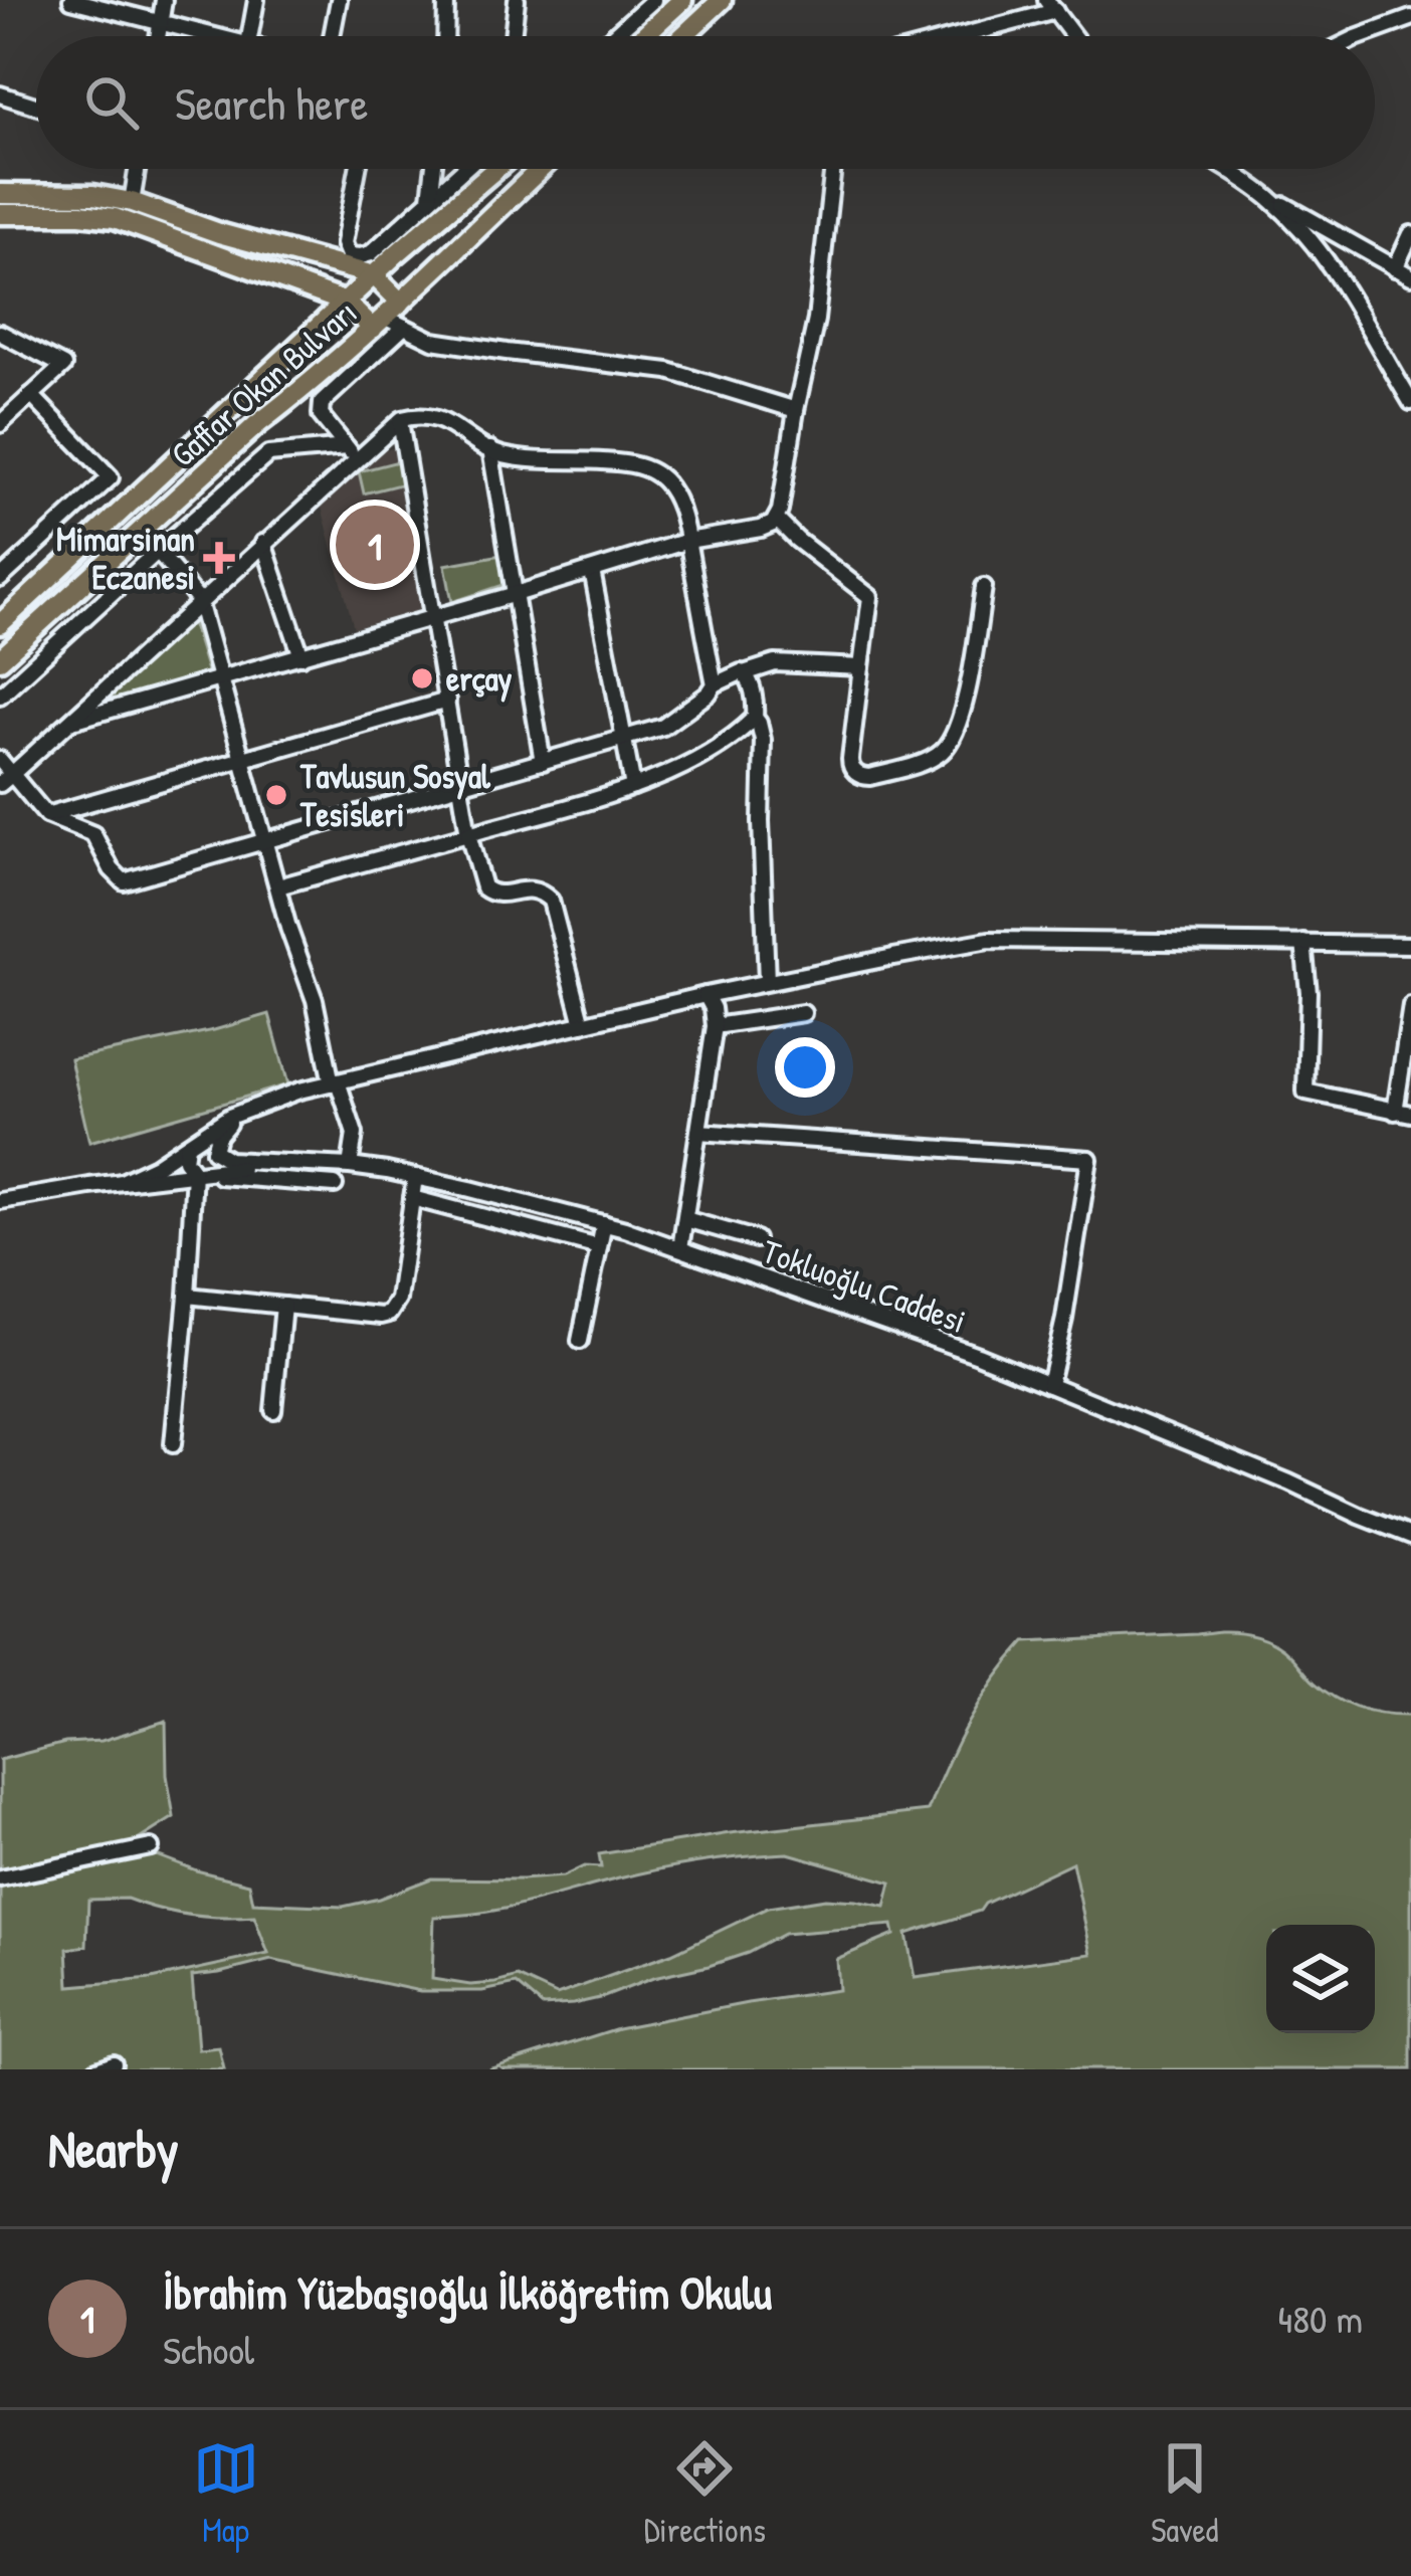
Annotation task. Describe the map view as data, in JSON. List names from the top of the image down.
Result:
{
  "streets": {
    "highway": ["Gaffar Okan Bulvarı"],
    "street": ["Tokluoğlu Caddesi"]
  },
  "places": {
    "health": ["Mimarsinan Eczanesi"],
    "other": ["erçay", "Tavlusun Sosyal Tesisleri"]
  },
  "page": {
    "search": "Search here",
    "pins": "1",
    "heading": "Nearby",
    "list": [
      {
        "mark": "1",
        "name": "İbrahim Yüzbaşıoğlu İlköğretim Okulu",
        "note": "School",
        "value": "480 m"
      }
    ],
    "nav": ["Map", "Directions", "Saved"]
  }
}
